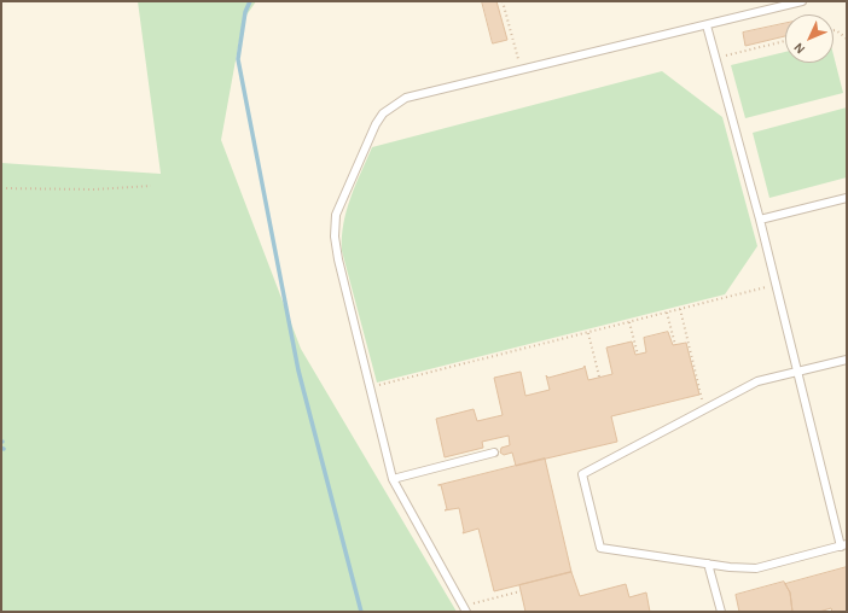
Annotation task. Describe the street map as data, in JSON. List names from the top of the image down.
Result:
{
  "north": "bottom left"
}
